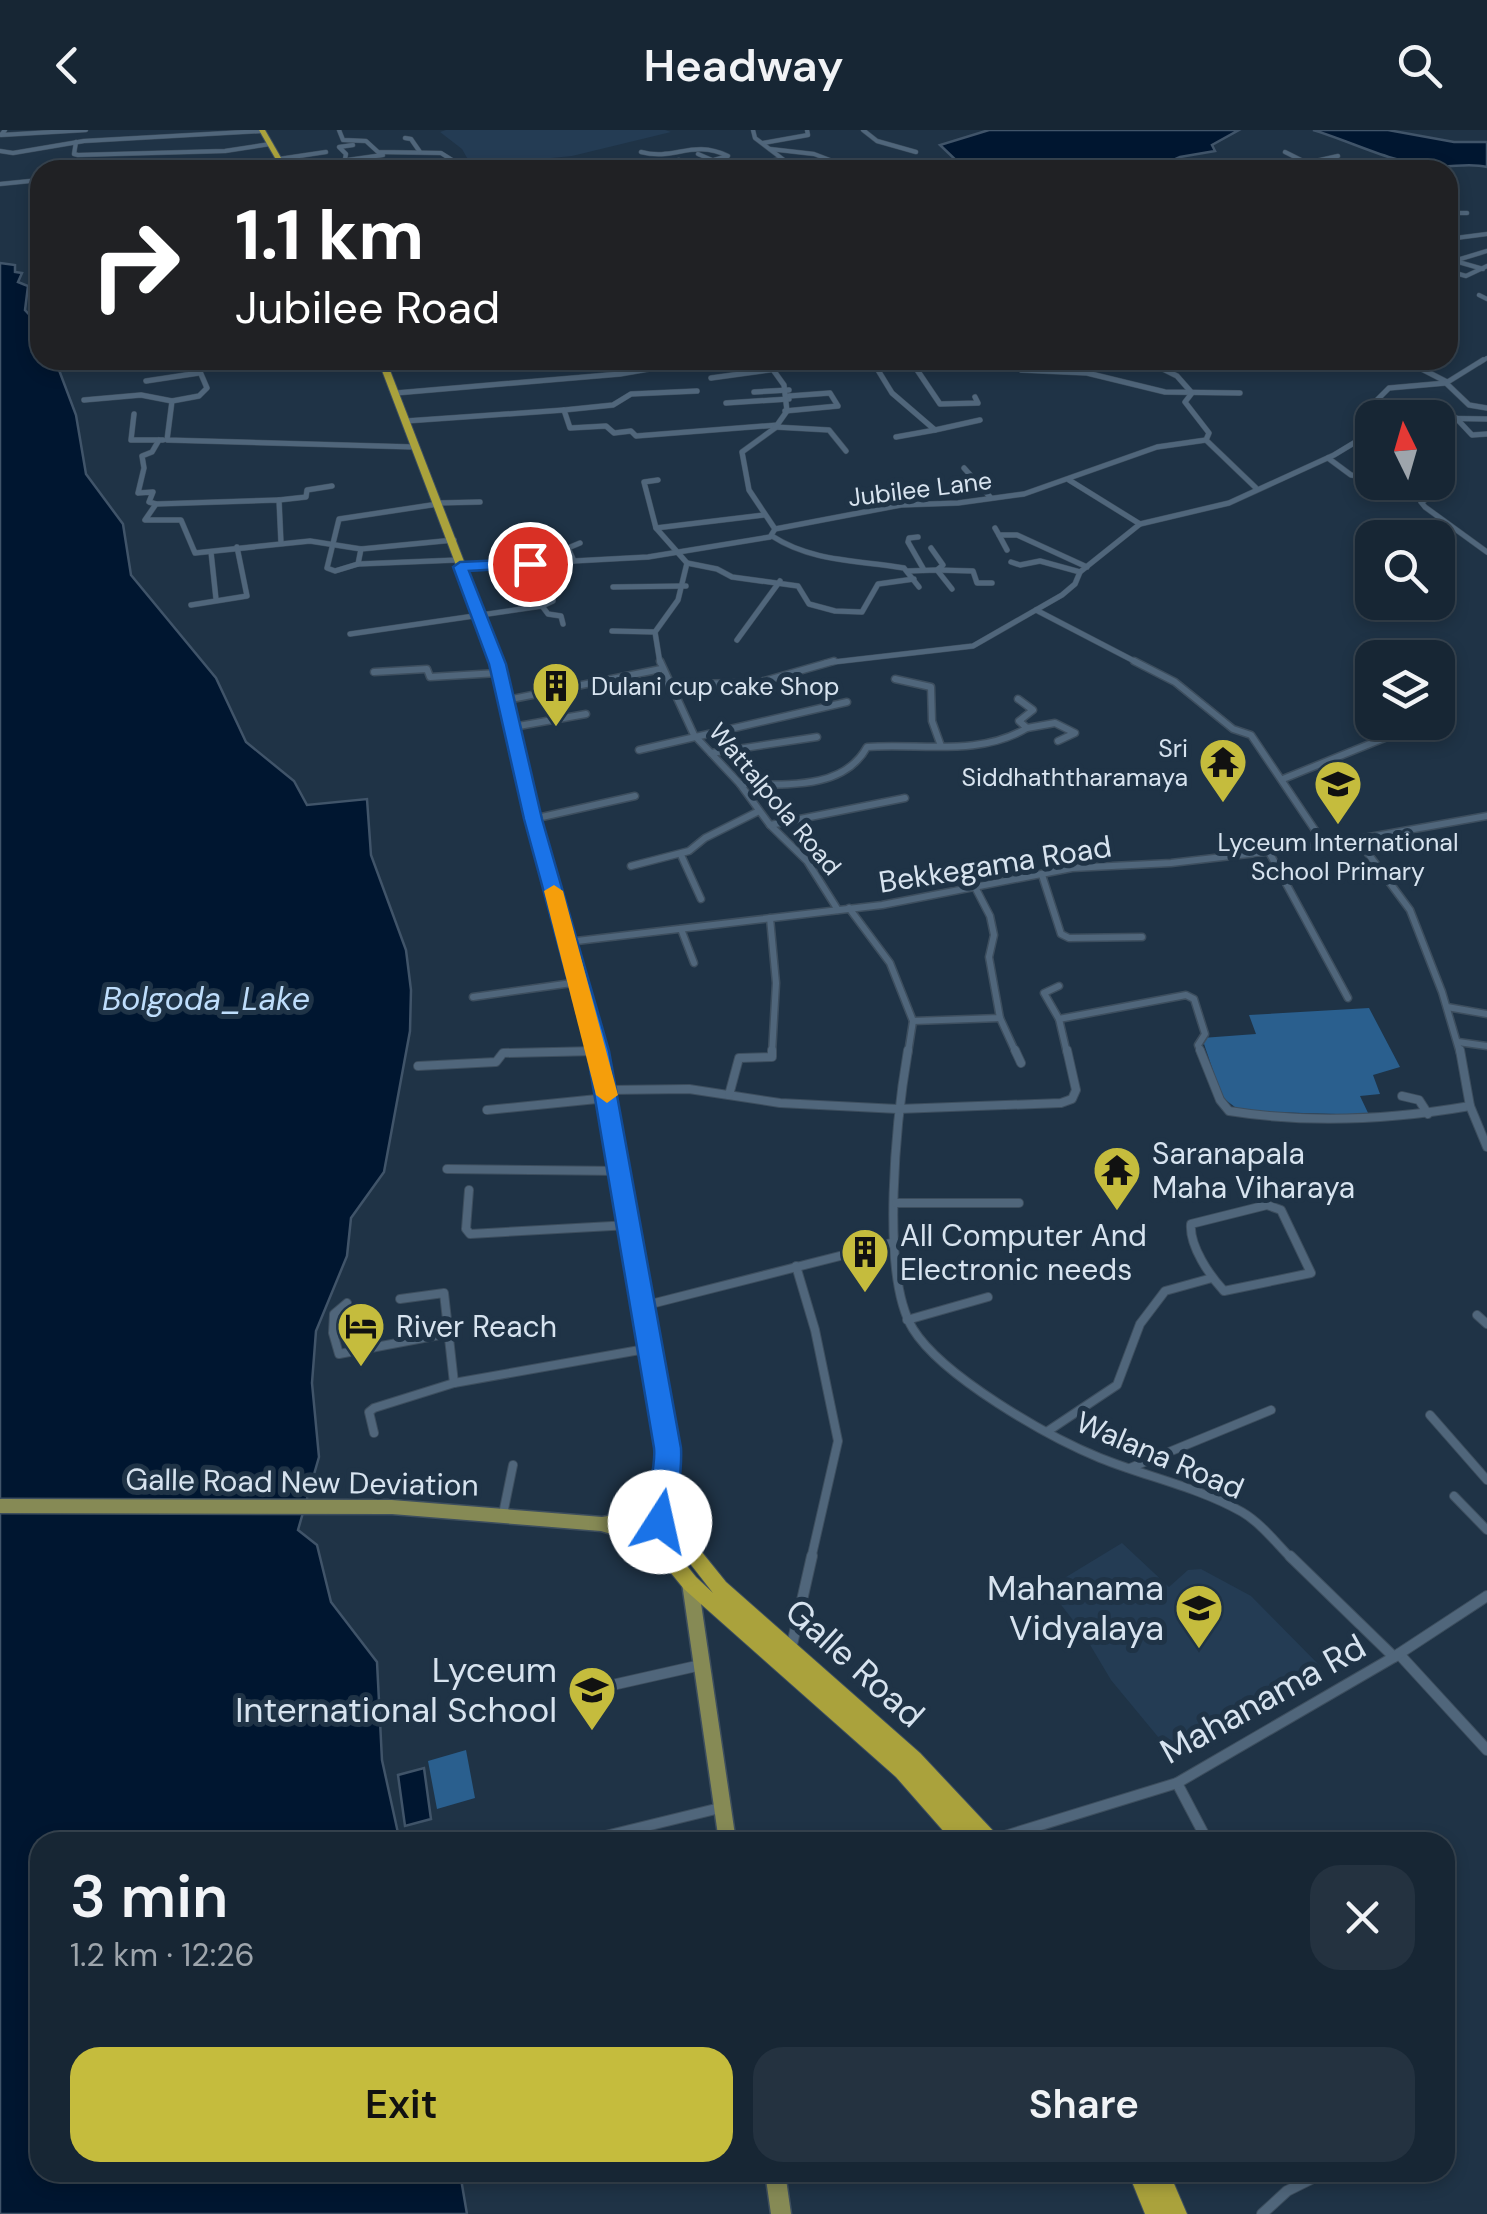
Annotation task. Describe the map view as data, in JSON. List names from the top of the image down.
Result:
{
  "streets": {
    "highway": ["Galle Road"],
    "main road": ["Galle Road New Deviation"],
    "street": [
      "Jubilee Lane",
      "Wattalpola Road",
      "Bekkegama Road",
      "Walana Road",
      "Mahanama Rd"
    ]
  },
  "crossings": [
    ["Wattalpola Road", "Bekkegama Road"],
    ["Walana Road", "Mahanama Rd"],
    ["Galle Road New Deviation", "Galle Road"]
  ],
  "water": ["Bolgoda_Lake"],
  "places": {
    "building": ["Dulani cup cake Shop", "All Computer And Electronic needs"],
    "temple": ["Sri Siddhaththaramaya", "Saranapala Maha Viharaya"],
    "school or university": ["Lyceum International School Primary", "Mahanama Vidyalaya", "Lyceum International School"],
    "hotel": ["River Reach"]
  },
  "north": "top",
  "page": {
    "header": "Headway",
    "turn": ["1.1 km", "Jubilee Road"],
    "heading": ["3 min", "1.2 km · 12:26"],
    "buttons": ["Exit", "Share"]
  }
}
